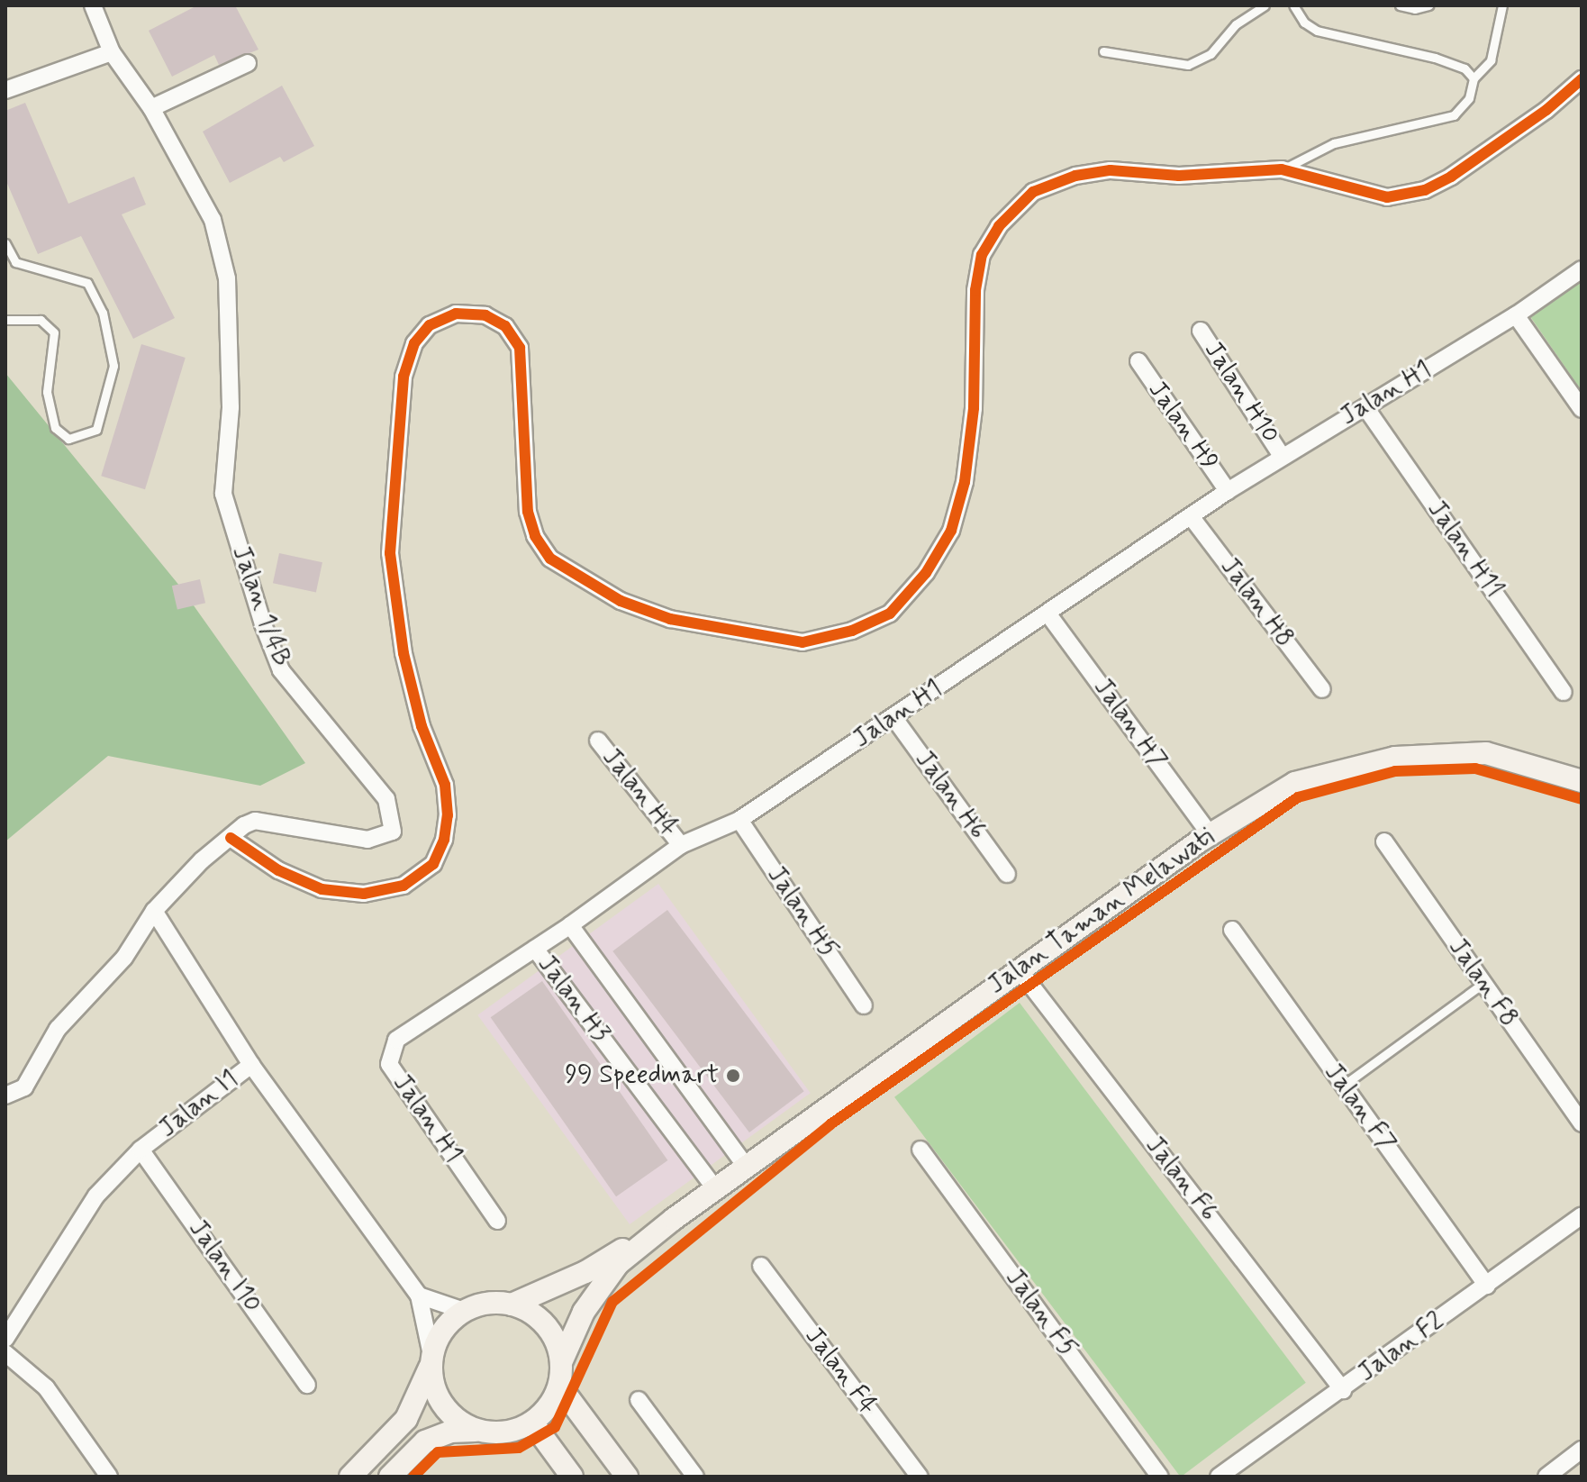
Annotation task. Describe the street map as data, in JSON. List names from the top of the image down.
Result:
{
  "streets": {
    "main road": ["Jalan Taman Melawati"],
    "street": [
      "Jalan H10",
      "Jalan H1",
      "Jalan H9",
      "Jalan H11",
      "Jalan H8",
      "Jalan 1/4B",
      "Jalan H7",
      "Jalan H4",
      "Jalan H6",
      "Jalan H5",
      "Jalan F8",
      "Jalan H3",
      "Jalan I1",
      "Jalan F7",
      "Jalan F6",
      "Jalan I10",
      "Jalan F5",
      "Jalan F2",
      "Jalan F4"
    ]
  },
  "crossings": [
    ["Jalan H10", "Jalan H1"],
    ["Jalan H1", "Jalan H9"],
    ["Jalan H1", "Jalan H11"],
    ["Jalan H1", "Jalan H8"],
    ["Jalan H1", "Jalan H7"],
    ["Jalan H1", "Jalan H4"],
    ["Jalan H1", "Jalan H6"],
    ["Jalan H1", "Jalan H5"],
    ["Jalan H1", "Jalan H3"],
    ["Jalan H7", "Jalan Taman Melawati"],
    ["Jalan Taman Melawati", "Jalan H3"],
    ["Jalan Taman Melawati", "Jalan I1"],
    ["Jalan Taman Melawati", "Jalan F6"],
    ["Jalan I1", "Jalan I10"],
    ["Jalan F7", "Jalan F2"],
    ["Jalan F6", "Jalan F2"]
  ],
  "places": ["99 Speedmart"]
}
